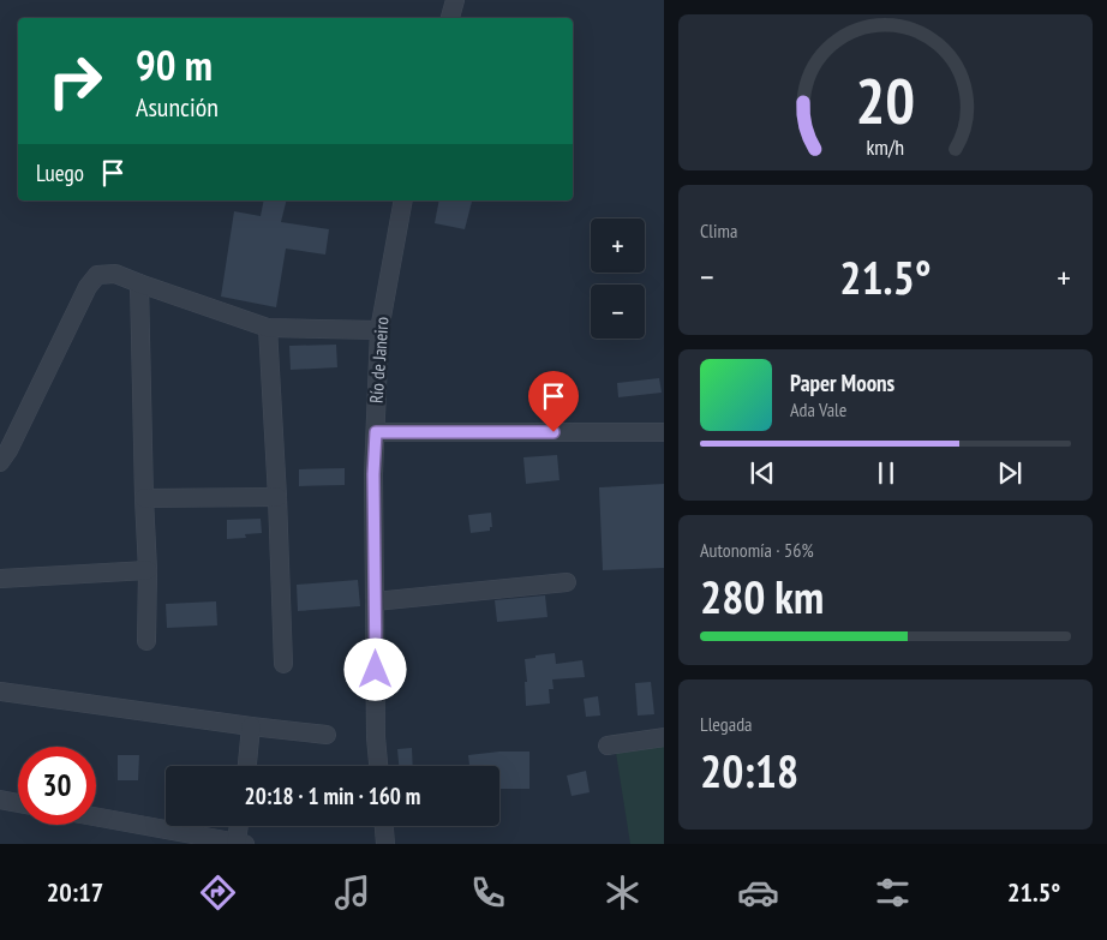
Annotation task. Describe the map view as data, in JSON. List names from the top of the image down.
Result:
{
  "streets": {
    "street": ["Río de Janeiro"]
  },
  "page": {
    "turn": ["90 m", "Asunción"],
    "then": "Luego",
    "tile": [
      "Clima",
      ["Autonomía · 56%", "280 km"],
      ["Llegada", "20:18"]
    ],
    "map_buttons": ["+", "−"],
    "heat": ["−", "21.5°", "+"],
    "song": ["Paper Moons", "Ada Vale"],
    "limit": "30",
    "trip": "20:18 · 1 min · 160 m",
    "tabs": ["20:17", "21.5°"],
    "gauge": ["20", "km/h"]
  }
}
